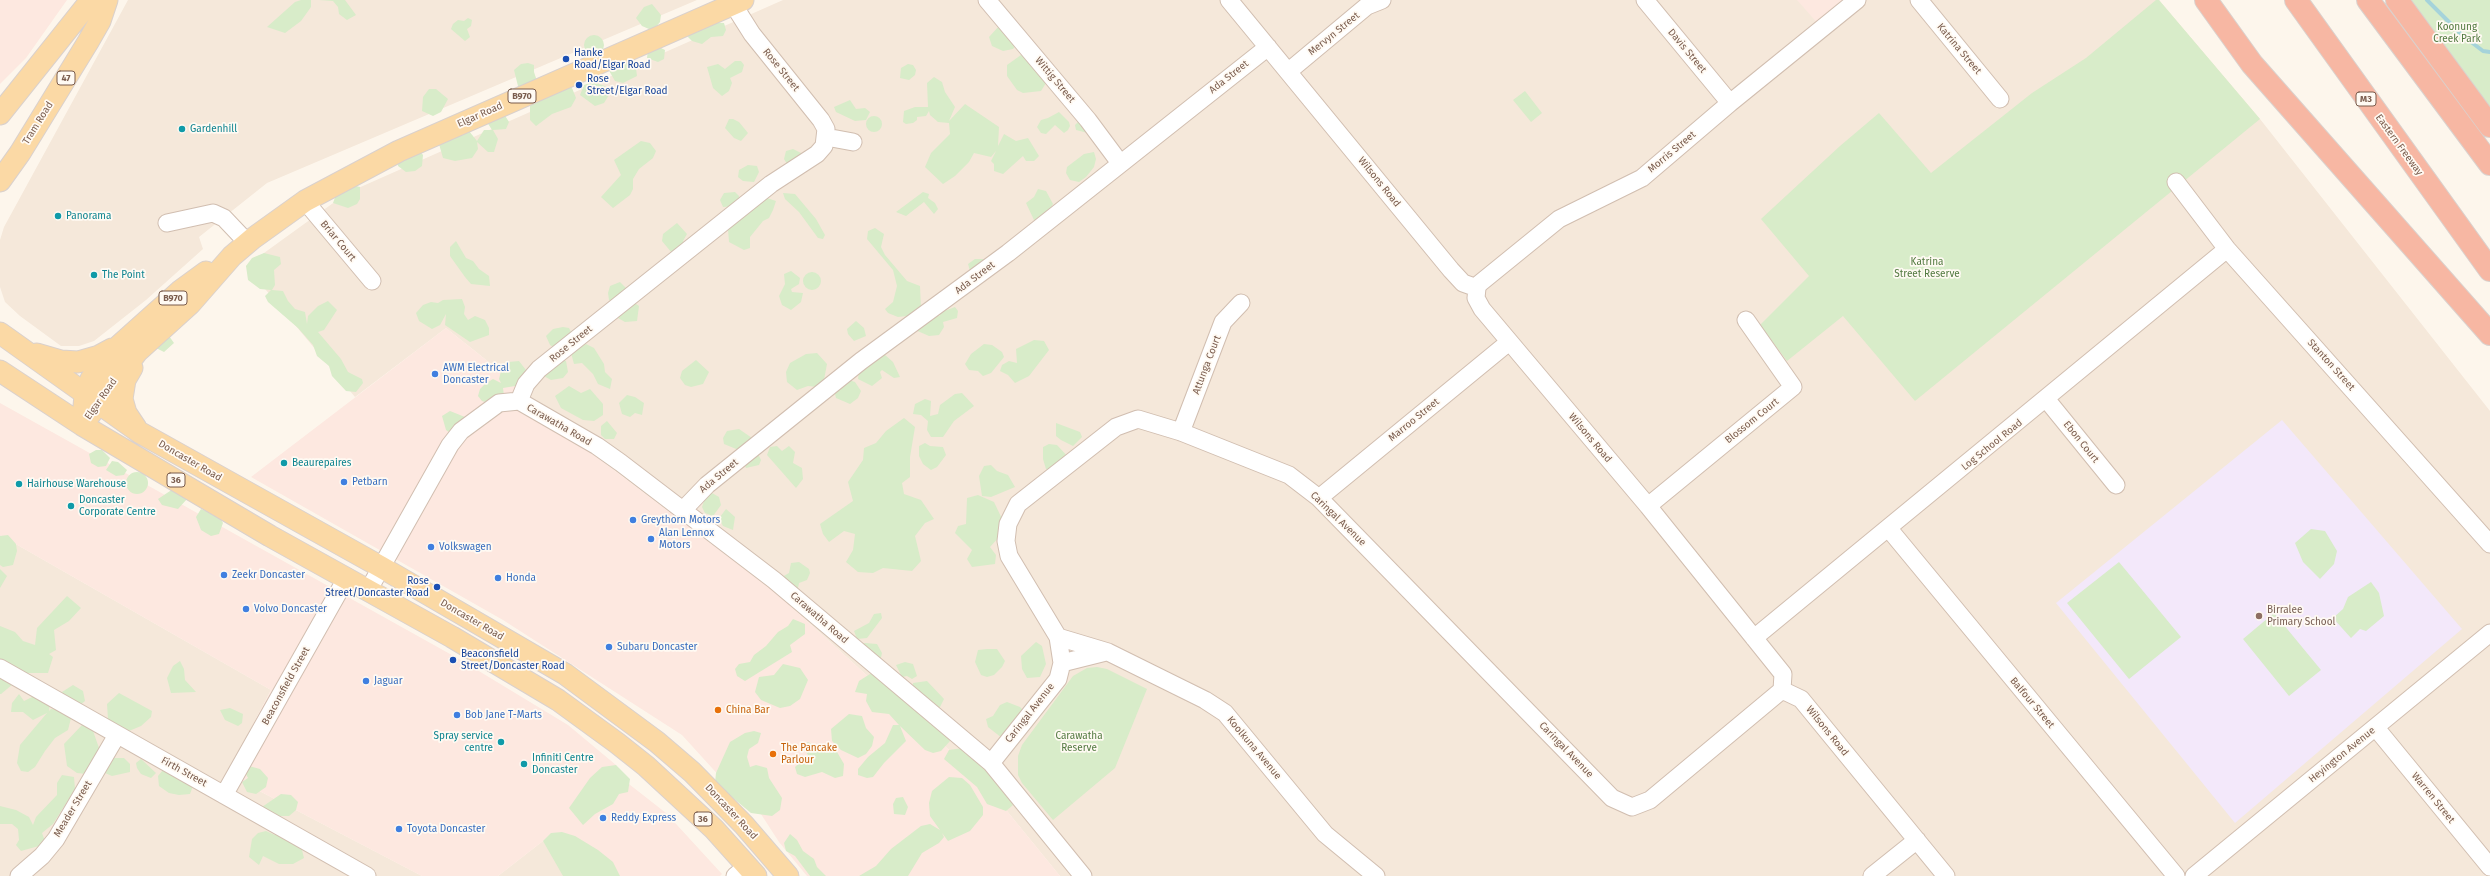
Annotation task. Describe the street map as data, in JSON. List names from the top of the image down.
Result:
{
  "streets": {
    "highway": ["M3", "Eastern Freeway"],
    "main road": [
      "47",
      "B970",
      "Elgar Road",
      "Tram Road",
      "Doncaster Road",
      "36"
    ],
    "street": [
      "Mervyn Street",
      "Katrina Street",
      "Davis Street",
      "Rose Street",
      "Ada Street",
      "Wittig Street",
      "Morris Street",
      "Wilsons Road",
      "Briar Court",
      "Attunga Court",
      "Stanton Street",
      "Marroo Street",
      "Blossom Court",
      "Carawatha Road",
      "Ebon Court",
      "Log School Road",
      "Caringal Avenue",
      "Beaconsfield Street",
      "Balfour Street",
      "Koolkuna Avenue",
      "Heyington Avenue",
      "Firth Street",
      "Warren Street",
      "Meader Street"
    ]
  },
  "crossings": [
    ["Mervyn Street", "Wilsons Road"],
    ["Davis Street", "Morris Street"],
    ["Rose Street", "Elgar Road"],
    ["Rose Street", "Carawatha Road"],
    ["Ada Street", "Wittig Street"],
    ["Ada Street", "Wilsons Road"],
    ["Ada Street", "Carawatha Road"],
    ["Elgar Road", "Briar Court"],
    ["Elgar Road", "Doncaster Road"],
    ["Elgar Road", "36"],
    ["Morris Street", "Wilsons Road"],
    ["Wilsons Road", "Marroo Street"],
    ["Wilsons Road", "Blossom Court"],
    ["Wilsons Road", "Log School Road"],
    ["Wilsons Road", "Caringal Avenue"],
    ["Attunga Court", "Caringal Avenue"],
    ["Stanton Street", "Log School Road"],
    ["Marroo Street", "Caringal Avenue"],
    ["Carawatha Road", "Caringal Avenue"],
    ["Ebon Court", "Log School Road"],
    ["Log School Road", "Balfour Street"],
    ["36", "Beaconsfield Street"],
    ["Caringal Avenue", "Koolkuna Avenue"],
    ["Beaconsfield Street", "Firth Street"],
    ["Heyington Avenue", "Warren Street"],
    ["Firth Street", "Meader Street"]
  ],
  "parks": ["Koonung Creek Park", "Katrina Street Reserve", "Carawatha Reserve"],
  "places": [
    "Hanke Road/Elgar Road",
    "Rose Street/Elgar Road",
    "Gardenhill",
    "Panorama",
    "The Point",
    "AWM Electrical Doncaster",
    "Beaurepaires",
    "Petbarn",
    "Hairhouse Warehouse",
    "Doncaster Corporate Centre",
    "Greythorn Motors",
    "Alan Lennox Motors",
    "Volkswagen",
    "Zeekr Doncaster",
    "Honda",
    "Rose Street/Doncaster Road",
    "Volvo Doncaster",
    "Birralee Primary School",
    "Subaru Doncaster",
    "Beaconsfield Street/Doncaster Road",
    "Jaguar",
    "China Bar",
    "Bob Jane T-Marts",
    "Spray service centre",
    "The Pancake Parlour",
    "Infiniti Centre Doncaster",
    "Reddy Express",
    "Toyota Doncaster"
  ]
}
